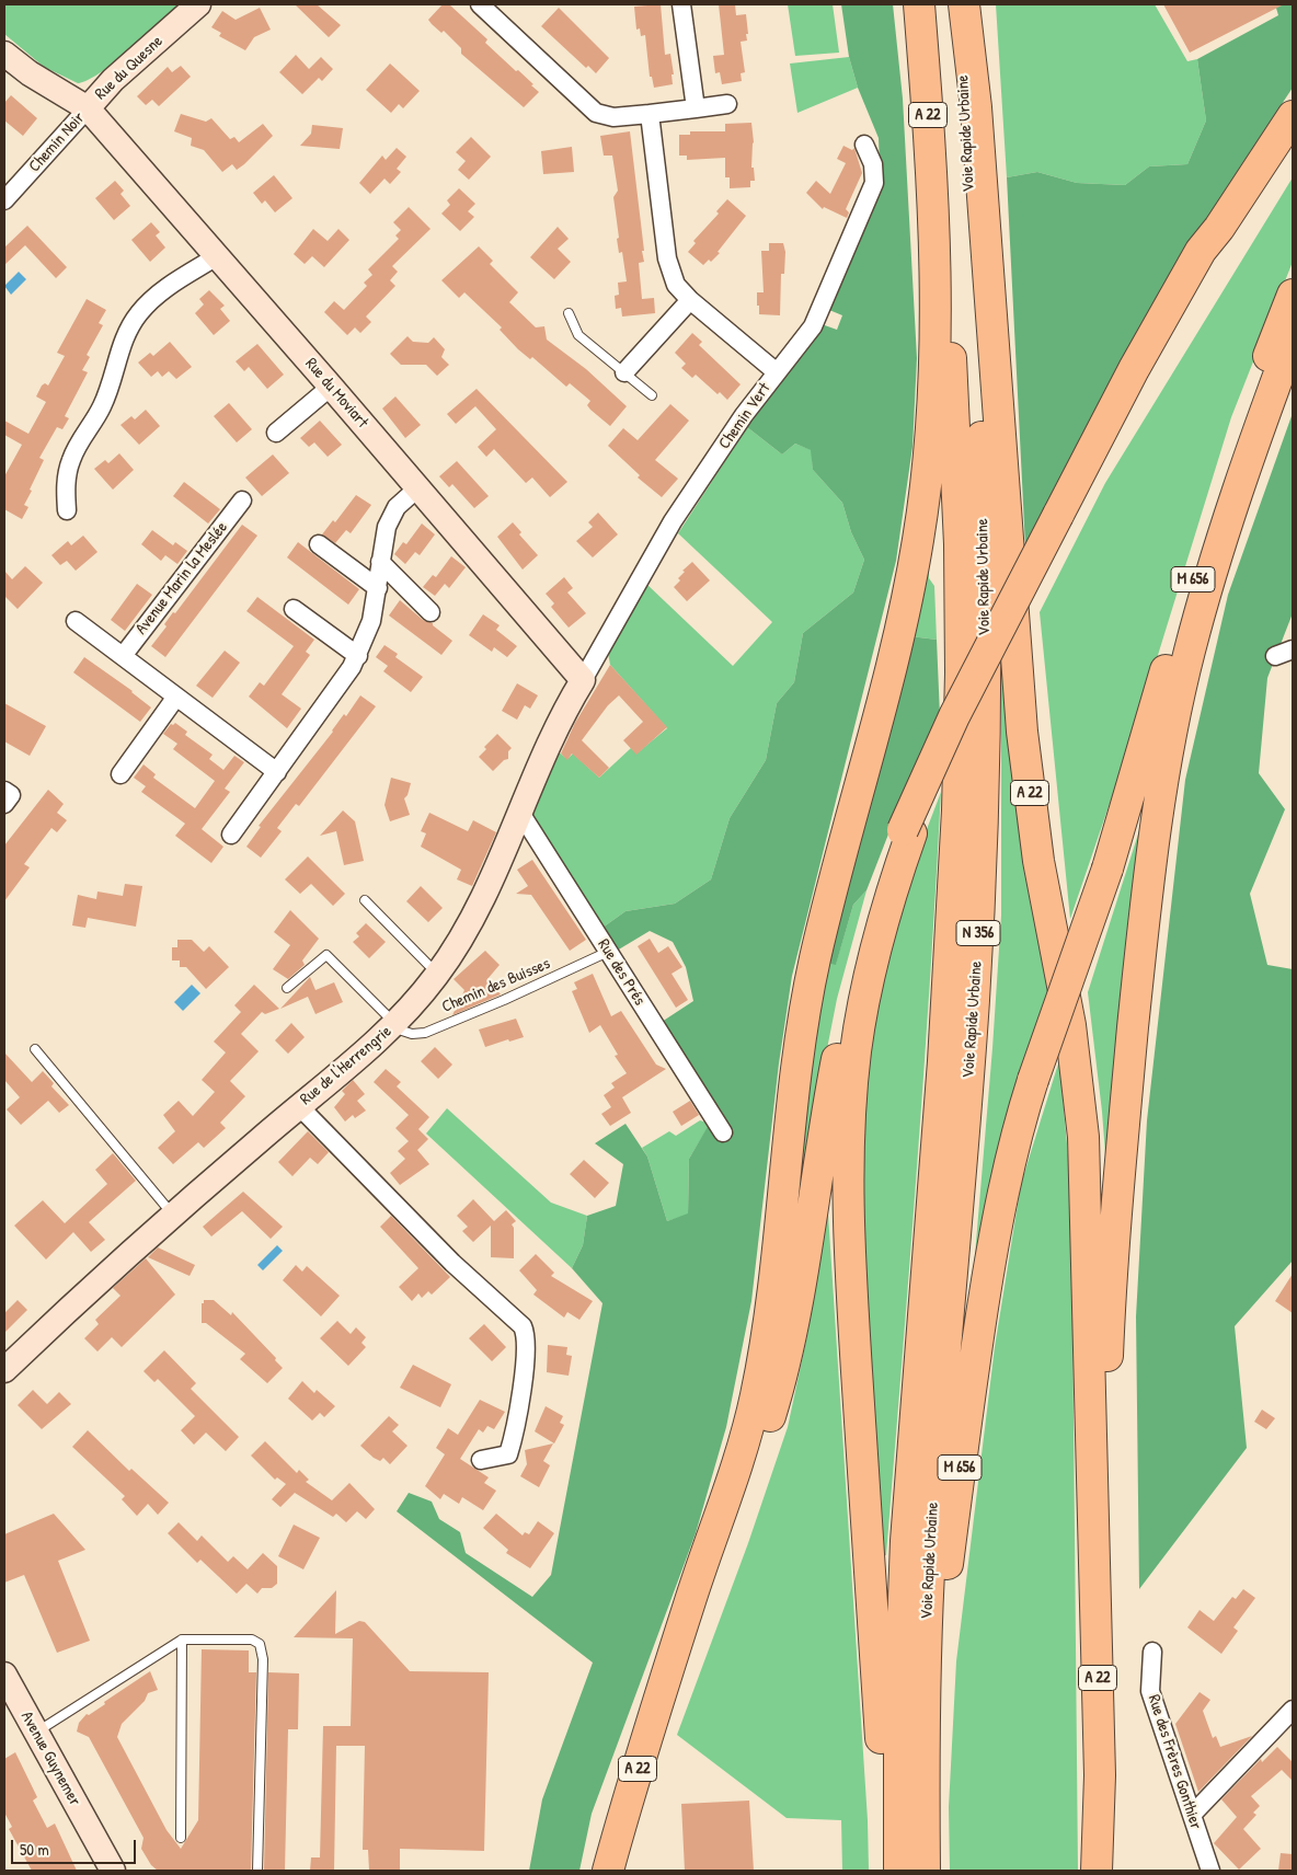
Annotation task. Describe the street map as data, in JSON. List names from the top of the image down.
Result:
{
  "streets": {
    "highway": [
      "A 22",
      "Voie Rapide Urbaine",
      "M 656",
      "N 356"
    ],
    "street": [
      "Rue du Quesne",
      "Chemin Noir",
      "Rue du Moviart",
      "Chemin Vert",
      "Avenue Marin la Meslée",
      "Rue des Prés",
      "Rue de l'Herrengrie",
      "Avenue Guynemer",
      "Rue des Frères Gonthier"
    ],
    "lane": ["Chemin des Buisses"]
  },
  "crossings": [
    ["Rue du Quesne", "Chemin Noir"],
    ["Rue du Quesne", "Rue du Moviart"],
    ["A 22", "Voie Rapide Urbaine"],
    ["Voie Rapide Urbaine", "M 656"],
    ["Chemin Noir", "Rue du Moviart"],
    ["Rue du Moviart", "Chemin Vert"],
    ["Rue du Moviart", "Rue de l'Herrengrie"],
    ["Chemin Vert", "Rue de l'Herrengrie"],
    ["Rue des Prés", "Chemin des Buisses"],
    ["Rue des Prés", "Rue de l'Herrengrie"],
    ["Chemin des Buisses", "Rue de l'Herrengrie"]
  ],
  "scale_bar": "50 m"
}
